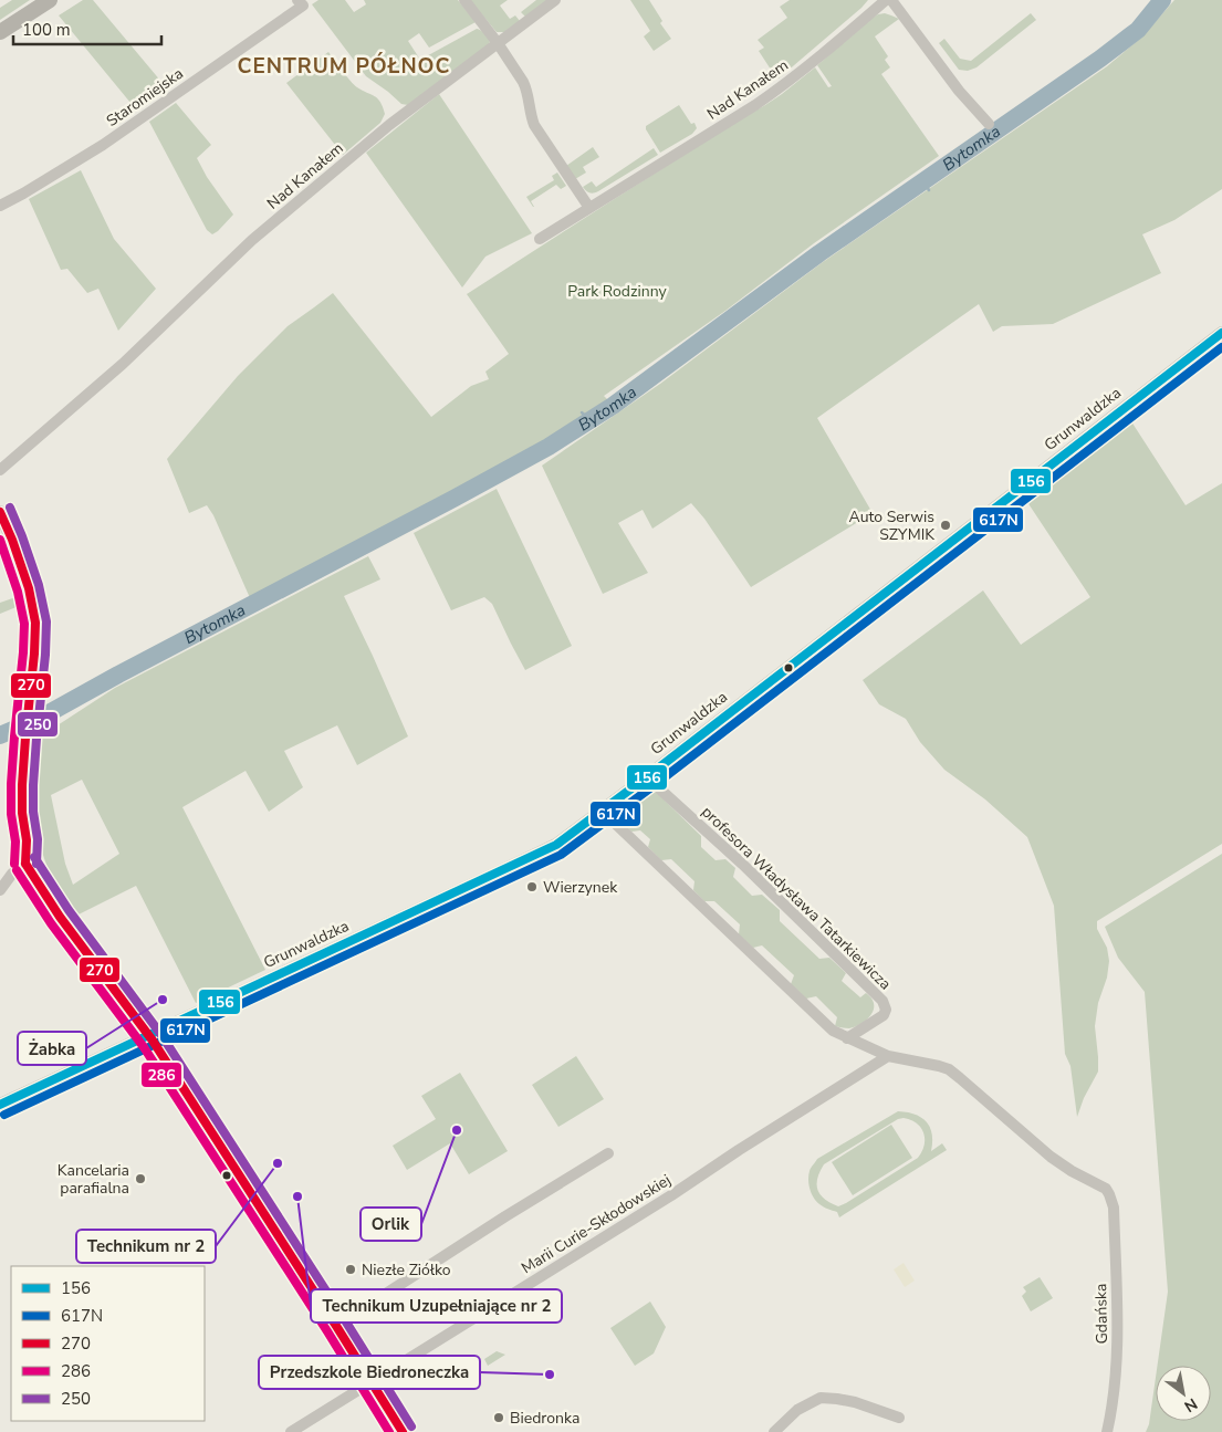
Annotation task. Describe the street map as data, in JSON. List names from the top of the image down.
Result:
{
  "streets": {
    "street": [
      "Nad Kanałem",
      "Staromiejska",
      "Grunwaldzka",
      "profesora Władysława Tatarkiewicza",
      "Marii Curie-Skłodowskiej",
      "Gdańska"
    ]
  },
  "crossings": [
    ["Grunwaldzka", "profesora Władysława Tatarkiewicza"],
    ["Marii Curie-Skłodowskiej", "Gdańska"]
  ],
  "districts": ["CENTRUM PÓŁNOC"],
  "water": ["Bytomka"],
  "parks": ["Park Rodzinny"],
  "places": [
    "Auto Serwis SZYMIK",
    "Wierzynek",
    "Żabka",
    "Orlik",
    "Technikum nr 2",
    "Kancelaria parafialna",
    "Technikum Uzupełniające nr 2",
    "Niezłe Ziółko",
    "Przedszkole Biedroneczka",
    "Biedronka"
  ],
  "lines": [
    "transit line 156",
    "transit line 617N",
    "transit line 250",
    "transit line 270",
    "transit line 286"
  ],
  "legend": [
    "156",
    "617N",
    "270",
    "286",
    "250"
  ],
  "scale_bar": "100 m",
  "north": "bottom right"
}
